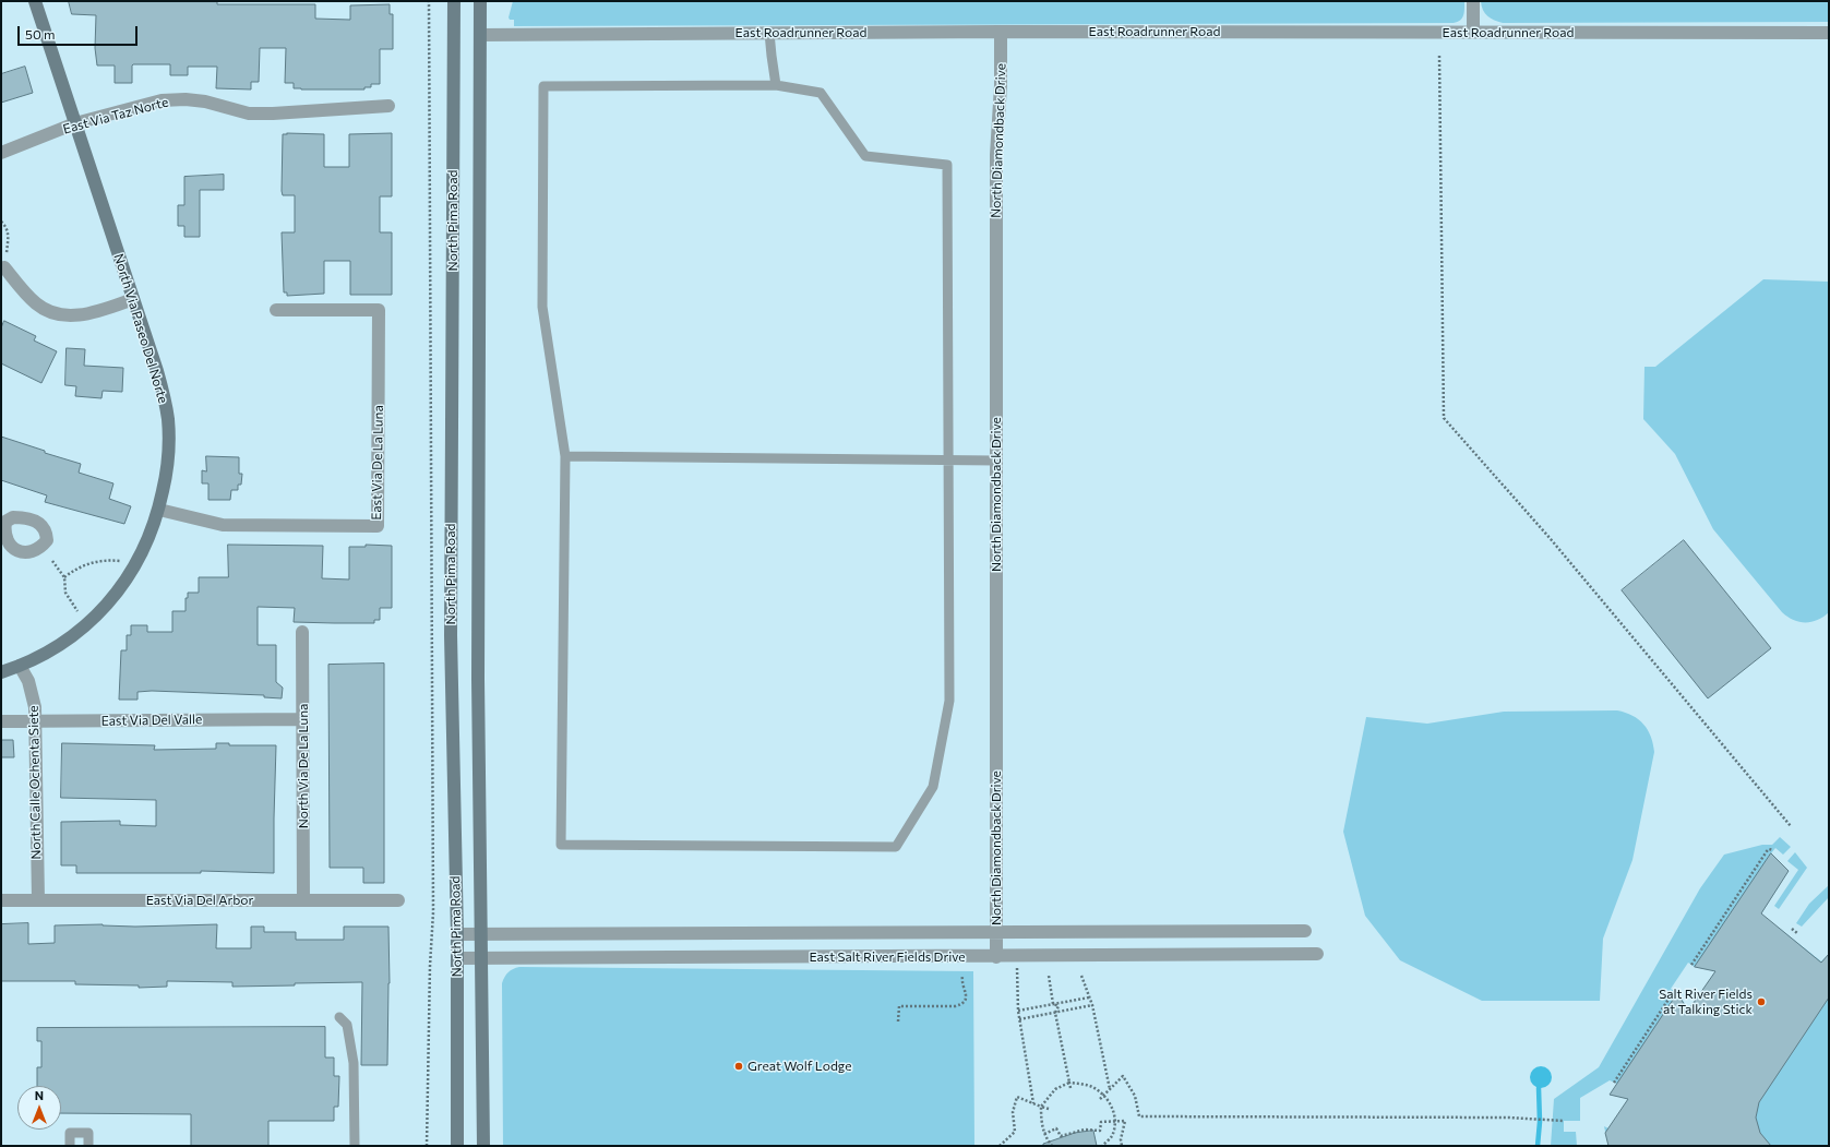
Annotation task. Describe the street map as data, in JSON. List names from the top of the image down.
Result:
{
  "streets": {
    "main road": ["North Pima Road", "North Via Paseo Del Norte"],
    "street": [
      "East Roadrunner Road",
      "East Via Taz Norte",
      "North Diamondback Drive",
      "East Via De La Luna",
      "East Via Del Valle",
      "North Via De La Luna",
      "North Calle Ochenta Siete",
      "East Via Del Arbor",
      "East Salt River Fields Drive"
    ]
  },
  "crossings": [
    ["East Roadrunner Road", "North Diamondback Drive"],
    ["East Roadrunner Road", "North Pima Road"],
    ["East Via Taz Norte", "North Via Paseo Del Norte"],
    ["North Diamondback Drive", "East Salt River Fields Drive"],
    ["North Pima Road", "East Salt River Fields Drive"],
    ["North Via Paseo Del Norte", "East Via De La Luna"],
    ["North Via Paseo Del Norte", "North Calle Ochenta Siete"],
    ["East Via Del Valle", "North Via De La Luna"],
    ["East Via Del Valle", "North Calle Ochenta Siete"],
    ["North Via De La Luna", "East Via Del Arbor"],
    ["North Calle Ochenta Siete", "East Via Del Arbor"]
  ],
  "places": ["Salt River Fields at Talking Stick", "Great Wolf Lodge"],
  "scale_bar": "50 m",
  "north": "top"
}
